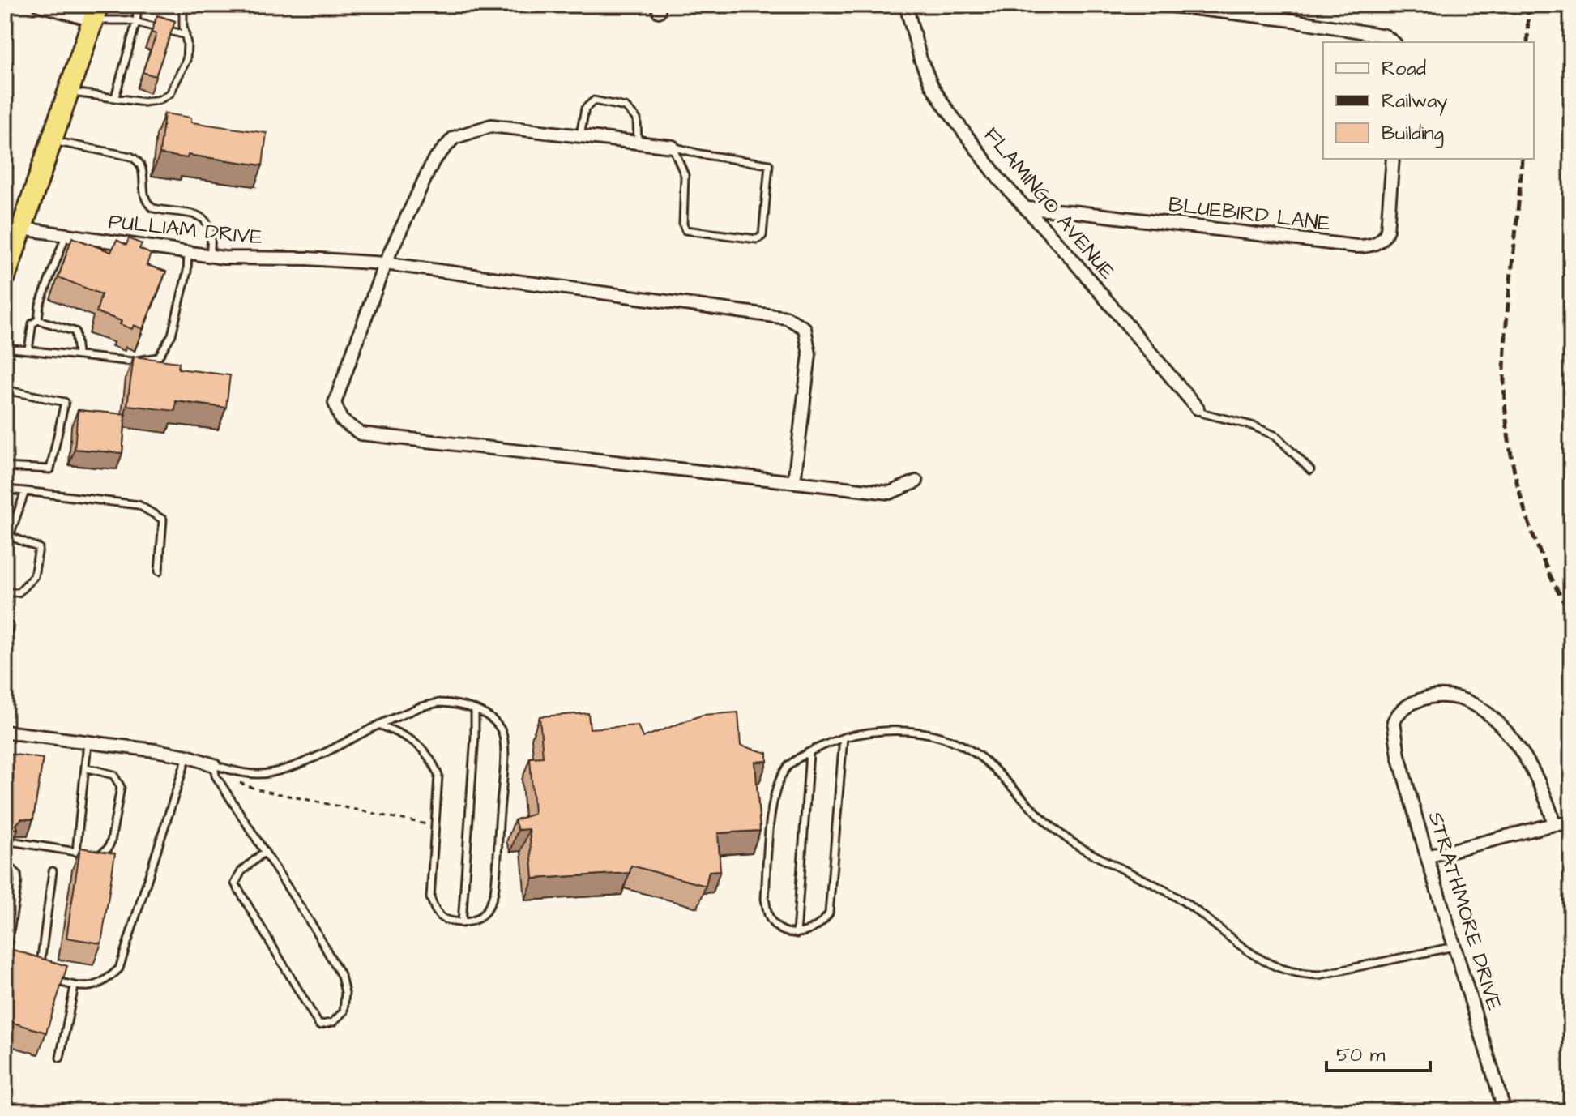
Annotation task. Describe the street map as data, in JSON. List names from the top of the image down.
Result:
{
  "streets": {
    "street": [
      "FLAMINGO AVENUE",
      "BLUEBIRD LANE",
      "PULLIAM DRIVE",
      "STRATHMORE DRIVE"
    ]
  },
  "crossings": [
    ["FLAMINGO AVENUE", "BLUEBIRD LANE"]
  ],
  "legend": ["Road", "Railway", "Building"],
  "scale_bar": "50 m"
}
